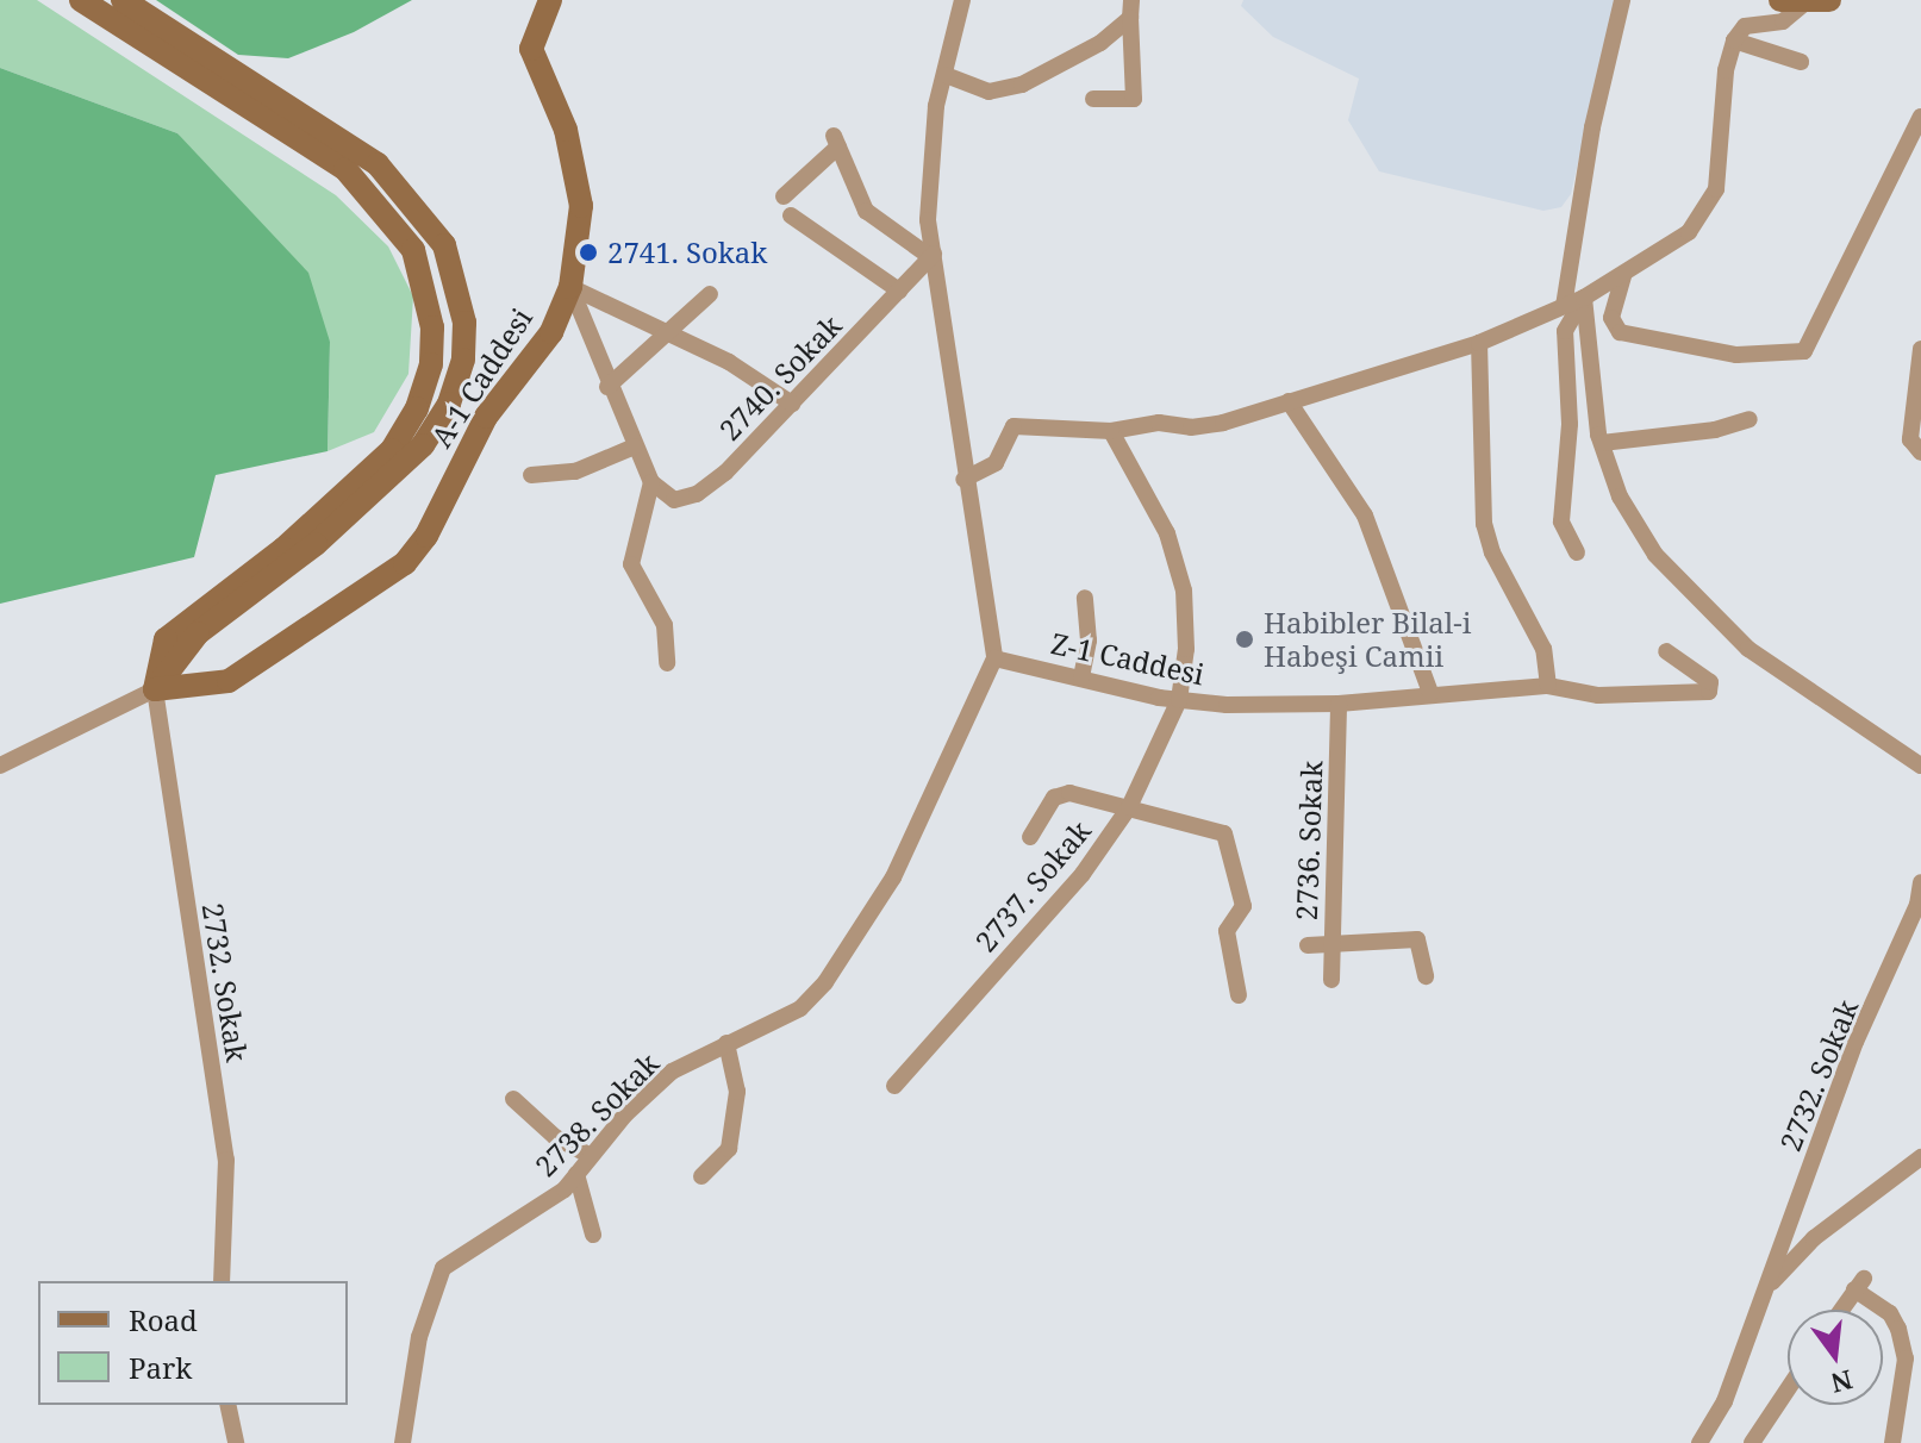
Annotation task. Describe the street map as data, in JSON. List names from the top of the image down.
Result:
{
  "streets": {
    "main road": ["A-1 Caddesi"],
    "street": [
      "2740. Sokak",
      "Z-1 Caddesi",
      "2736. Sokak",
      "2737. Sokak",
      "2732. Sokak",
      "2738. Sokak"
    ]
  },
  "crossings": [
    ["A-1 Caddesi", "2732. Sokak"],
    ["Z-1 Caddesi", "2736. Sokak"],
    ["Z-1 Caddesi", "2737. Sokak"],
    ["Z-1 Caddesi", "2738. Sokak"]
  ],
  "places": ["2741. Sokak", "Habibler Bilal-i Habeşi Camii"],
  "legend": ["Road", "Park"],
  "north": "bottom"
}
